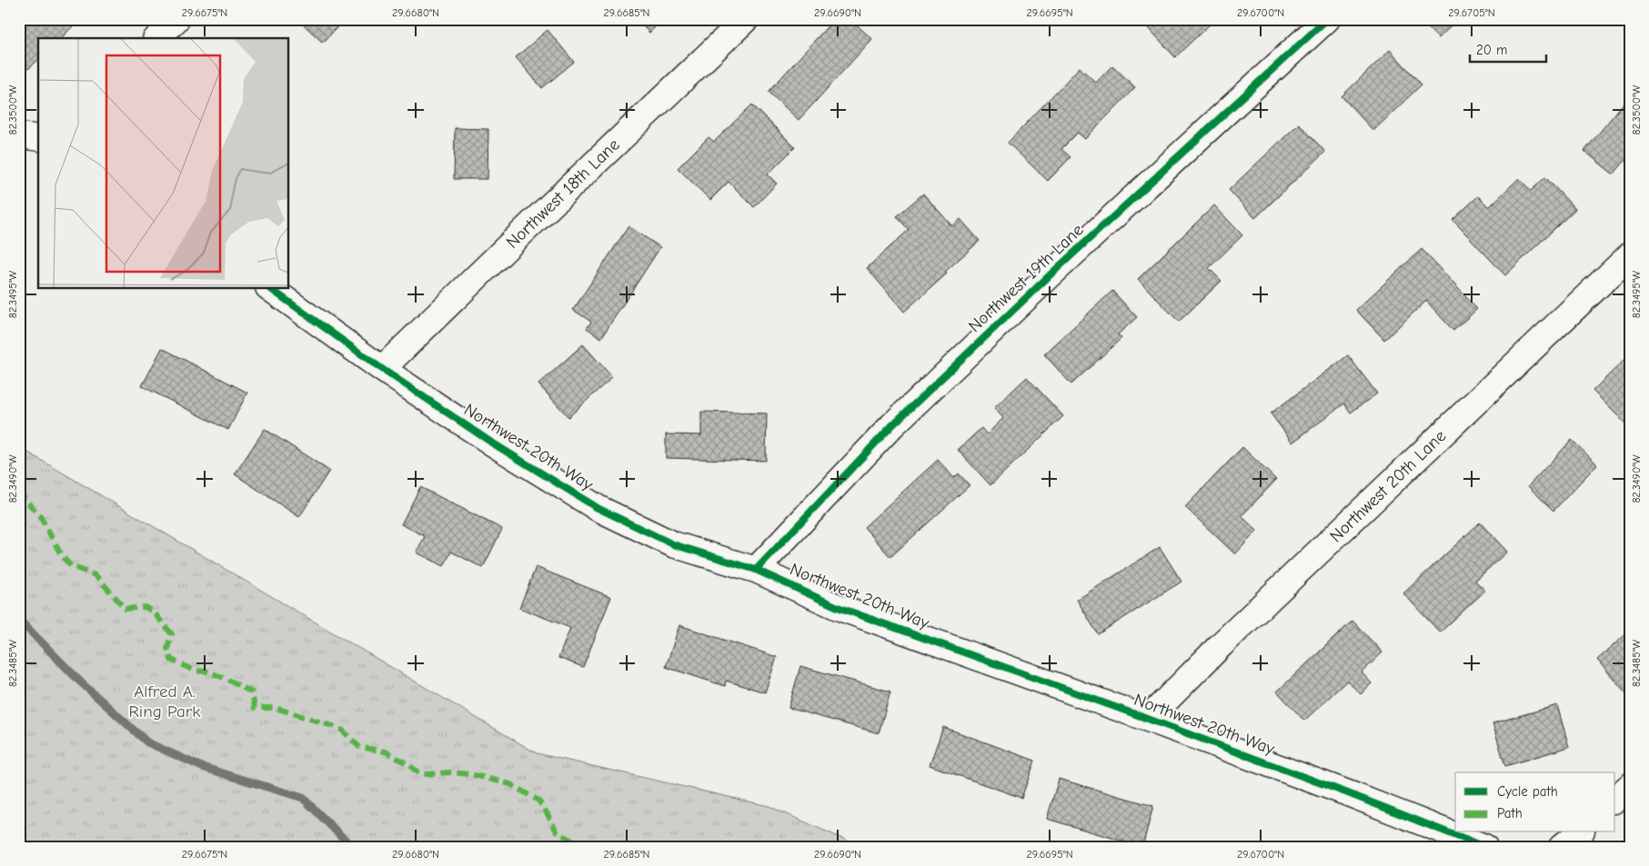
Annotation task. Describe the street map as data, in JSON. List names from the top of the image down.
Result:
{
  "streets": {
    "street": [
      "Northwest 18th Lane",
      "Northwest 19th Lane",
      "Northwest 20th Way",
      "Northwest 20th Lane"
    ]
  },
  "crossings": [
    ["Northwest 18th Lane", "Northwest 20th Way"],
    ["Northwest 19th Lane", "Northwest 20th Way"],
    ["Northwest 20th Way", "Northwest 20th Lane"]
  ],
  "parks": ["Alfred A. Ring Park"],
  "legend": ["Cycle path", "Path"],
  "scale_bar": "20 m",
  "coordinates": [
    "29.6675°N",
    "29.6680°N",
    "29.6685°N",
    "29.6690°N",
    "29.6695°N",
    "29.6700°N",
    "29.6705°N",
    "82.3500°W",
    "82.3495°W",
    "82.3490°W",
    "82.3485°W"
  ]
}
